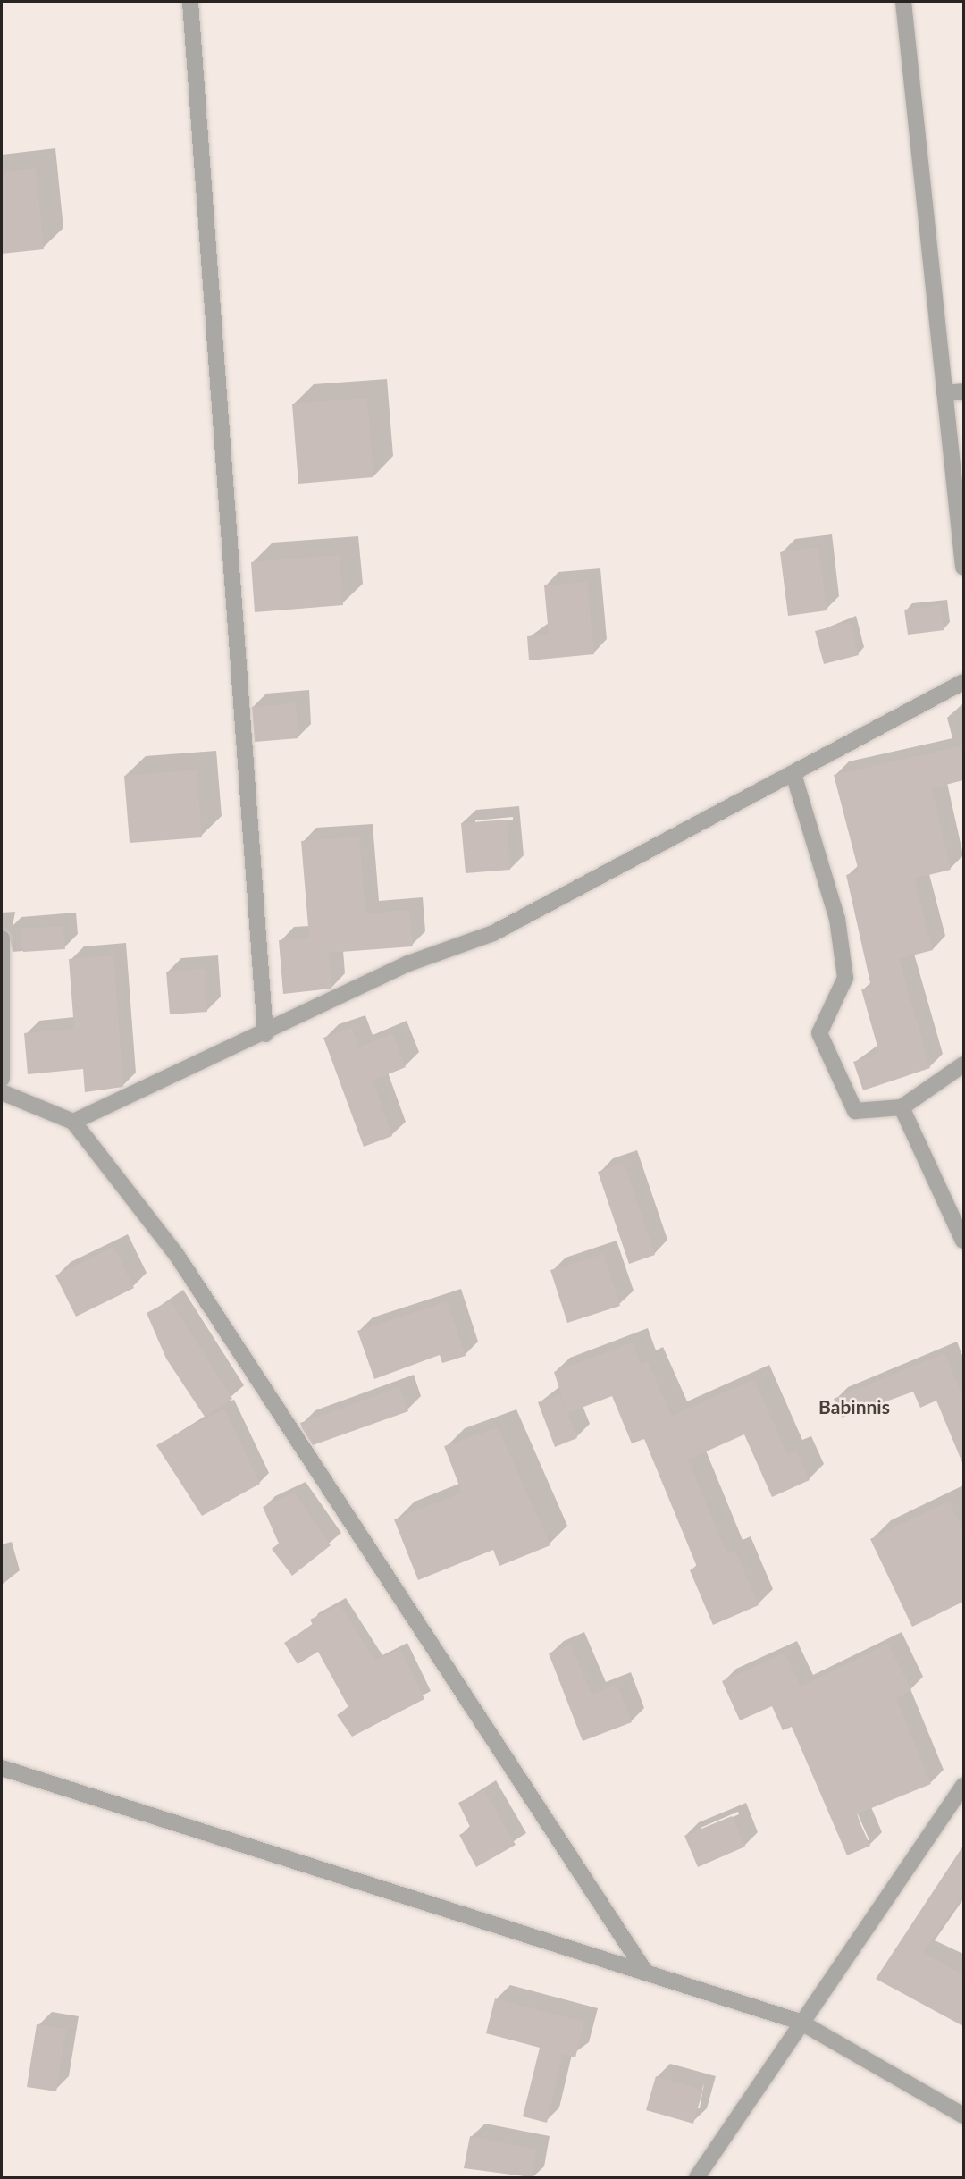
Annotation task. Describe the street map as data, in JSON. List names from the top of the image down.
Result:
{
  "districts": ["Babinnis"]
}
